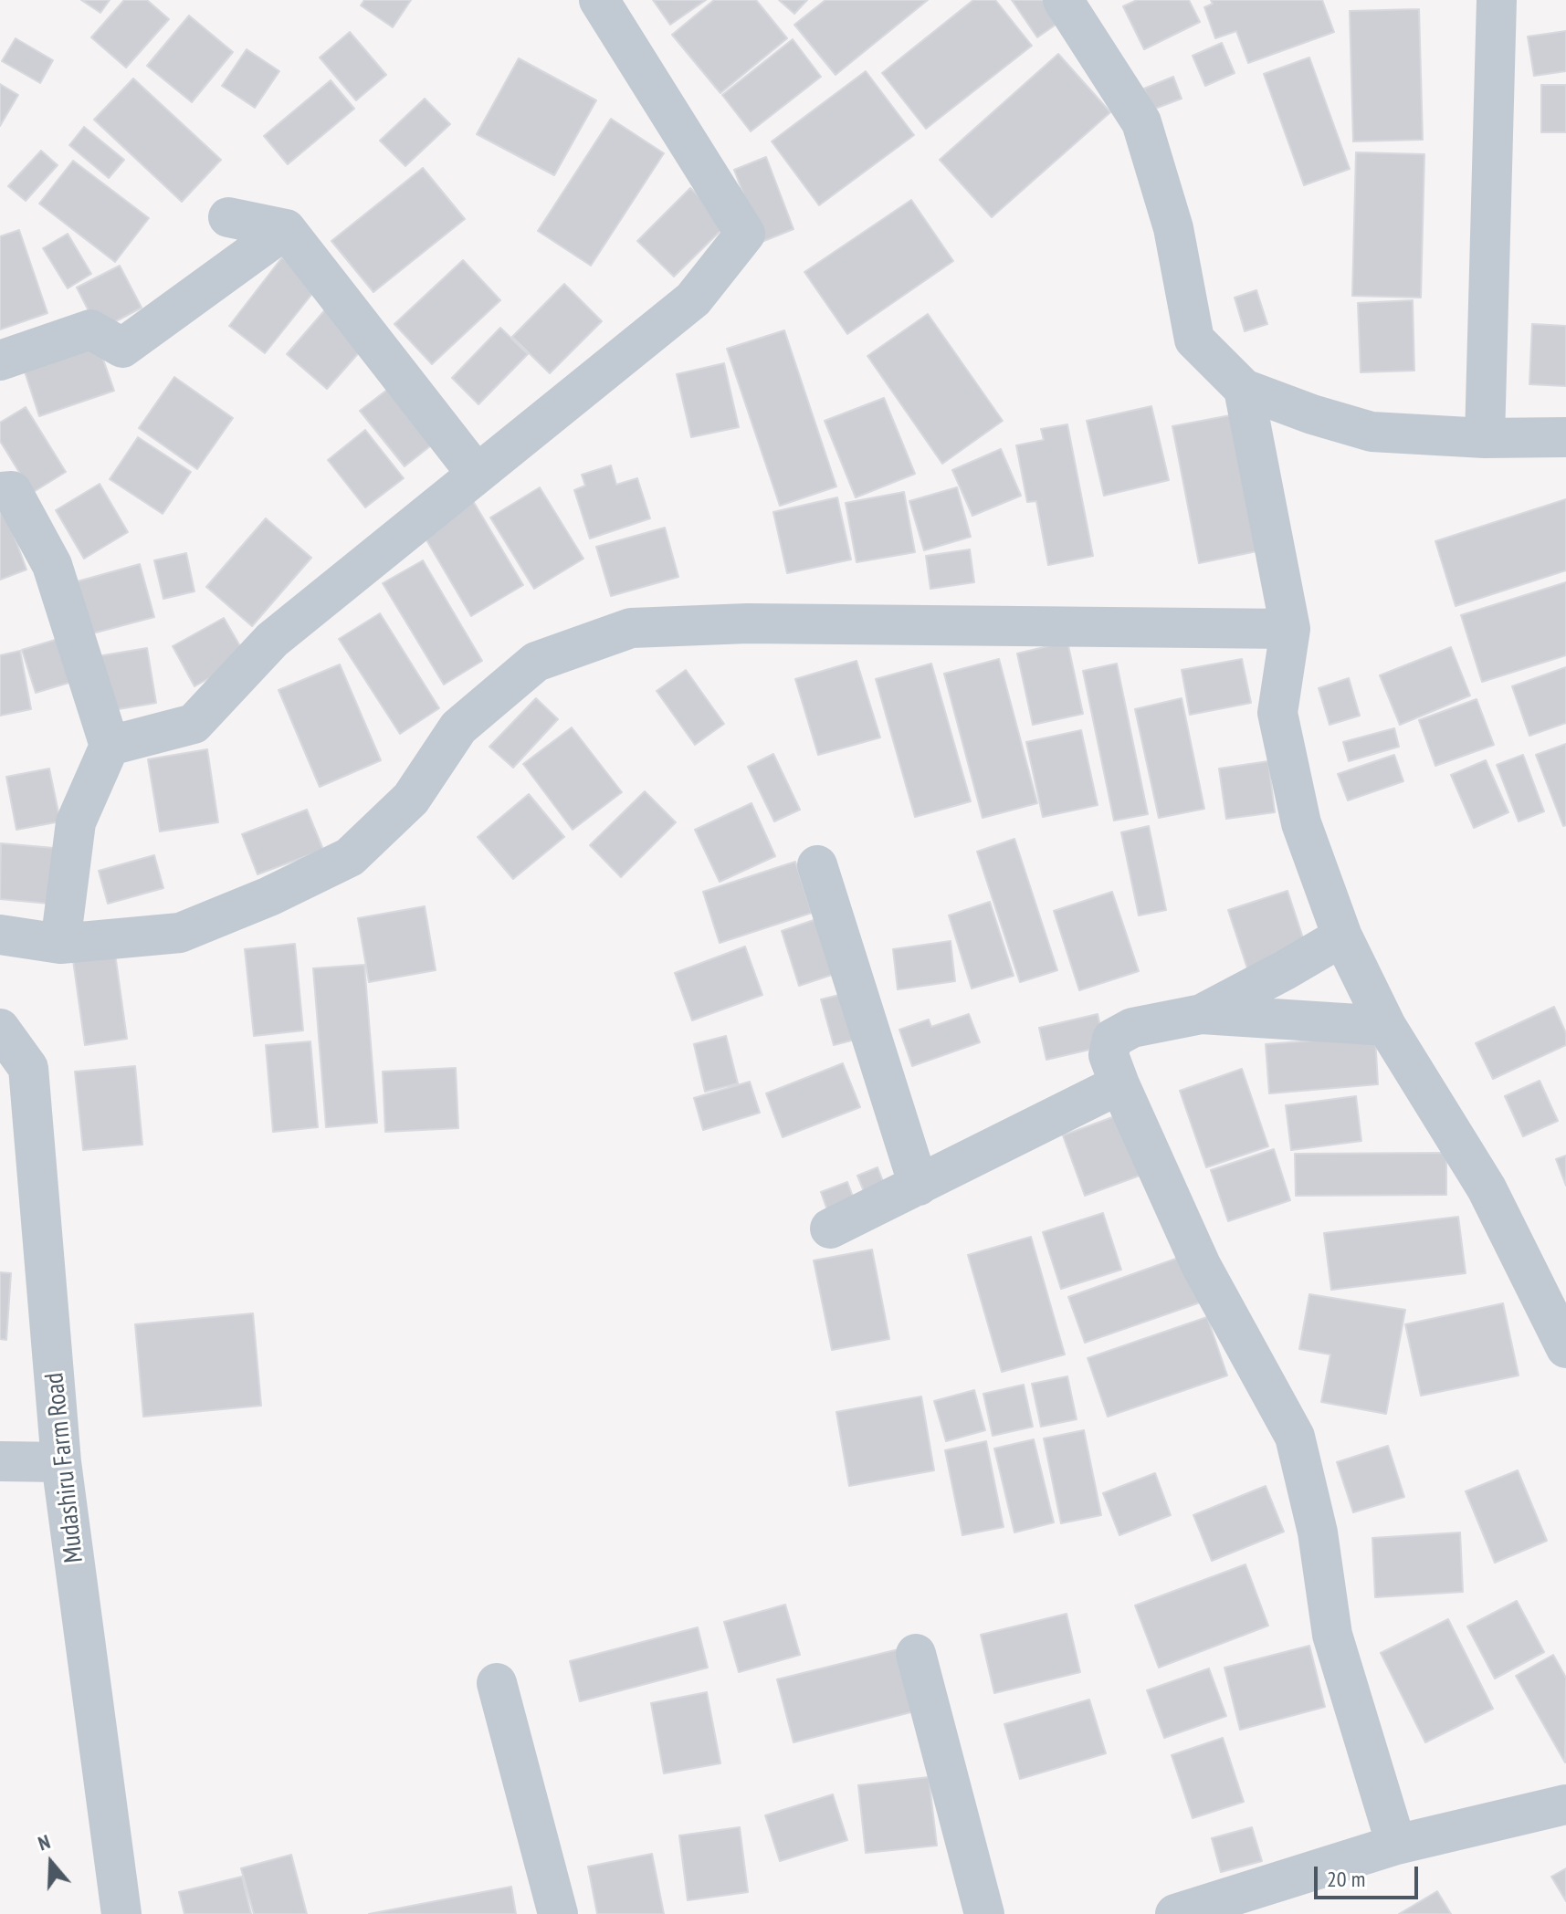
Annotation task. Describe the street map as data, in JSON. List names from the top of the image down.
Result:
{
  "streets": {
    "street": ["Mudashiru Farm Road"]
  },
  "scale_bar": "20 m",
  "north": "top"
}
